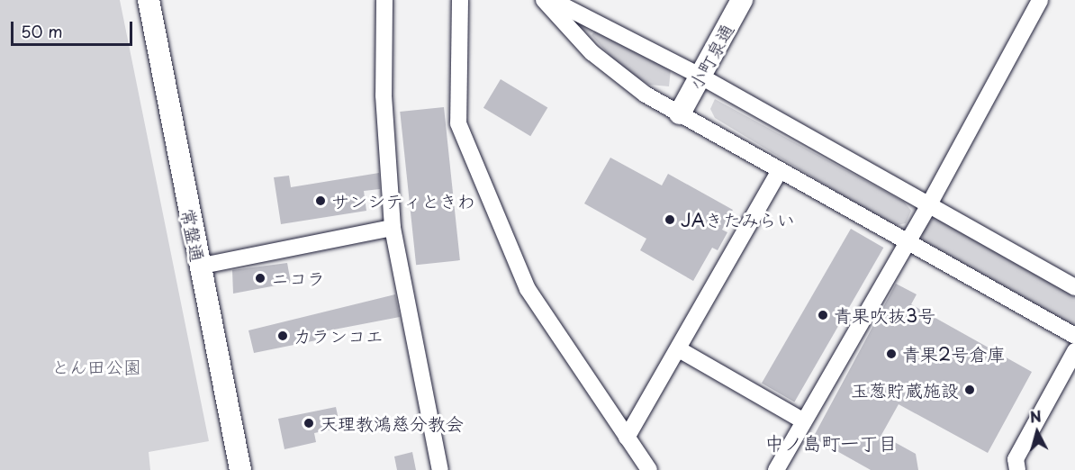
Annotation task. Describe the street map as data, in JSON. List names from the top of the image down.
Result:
{
  "streets": {
    "main road": ["小町泉通", "常盤通"]
  },
  "districts": ["中ノ島町一丁目"],
  "parks": ["とん田公園"],
  "places": [
    "サンシティときわ",
    "JAきたみらい",
    "ニコラ",
    "青果吹抜3号",
    "カランコエ",
    "青果2号倉庫",
    "玉葱貯蔵施設",
    "天理教鴻慈分教会"
  ],
  "scale_bar": "50 m",
  "north": "top"
}
